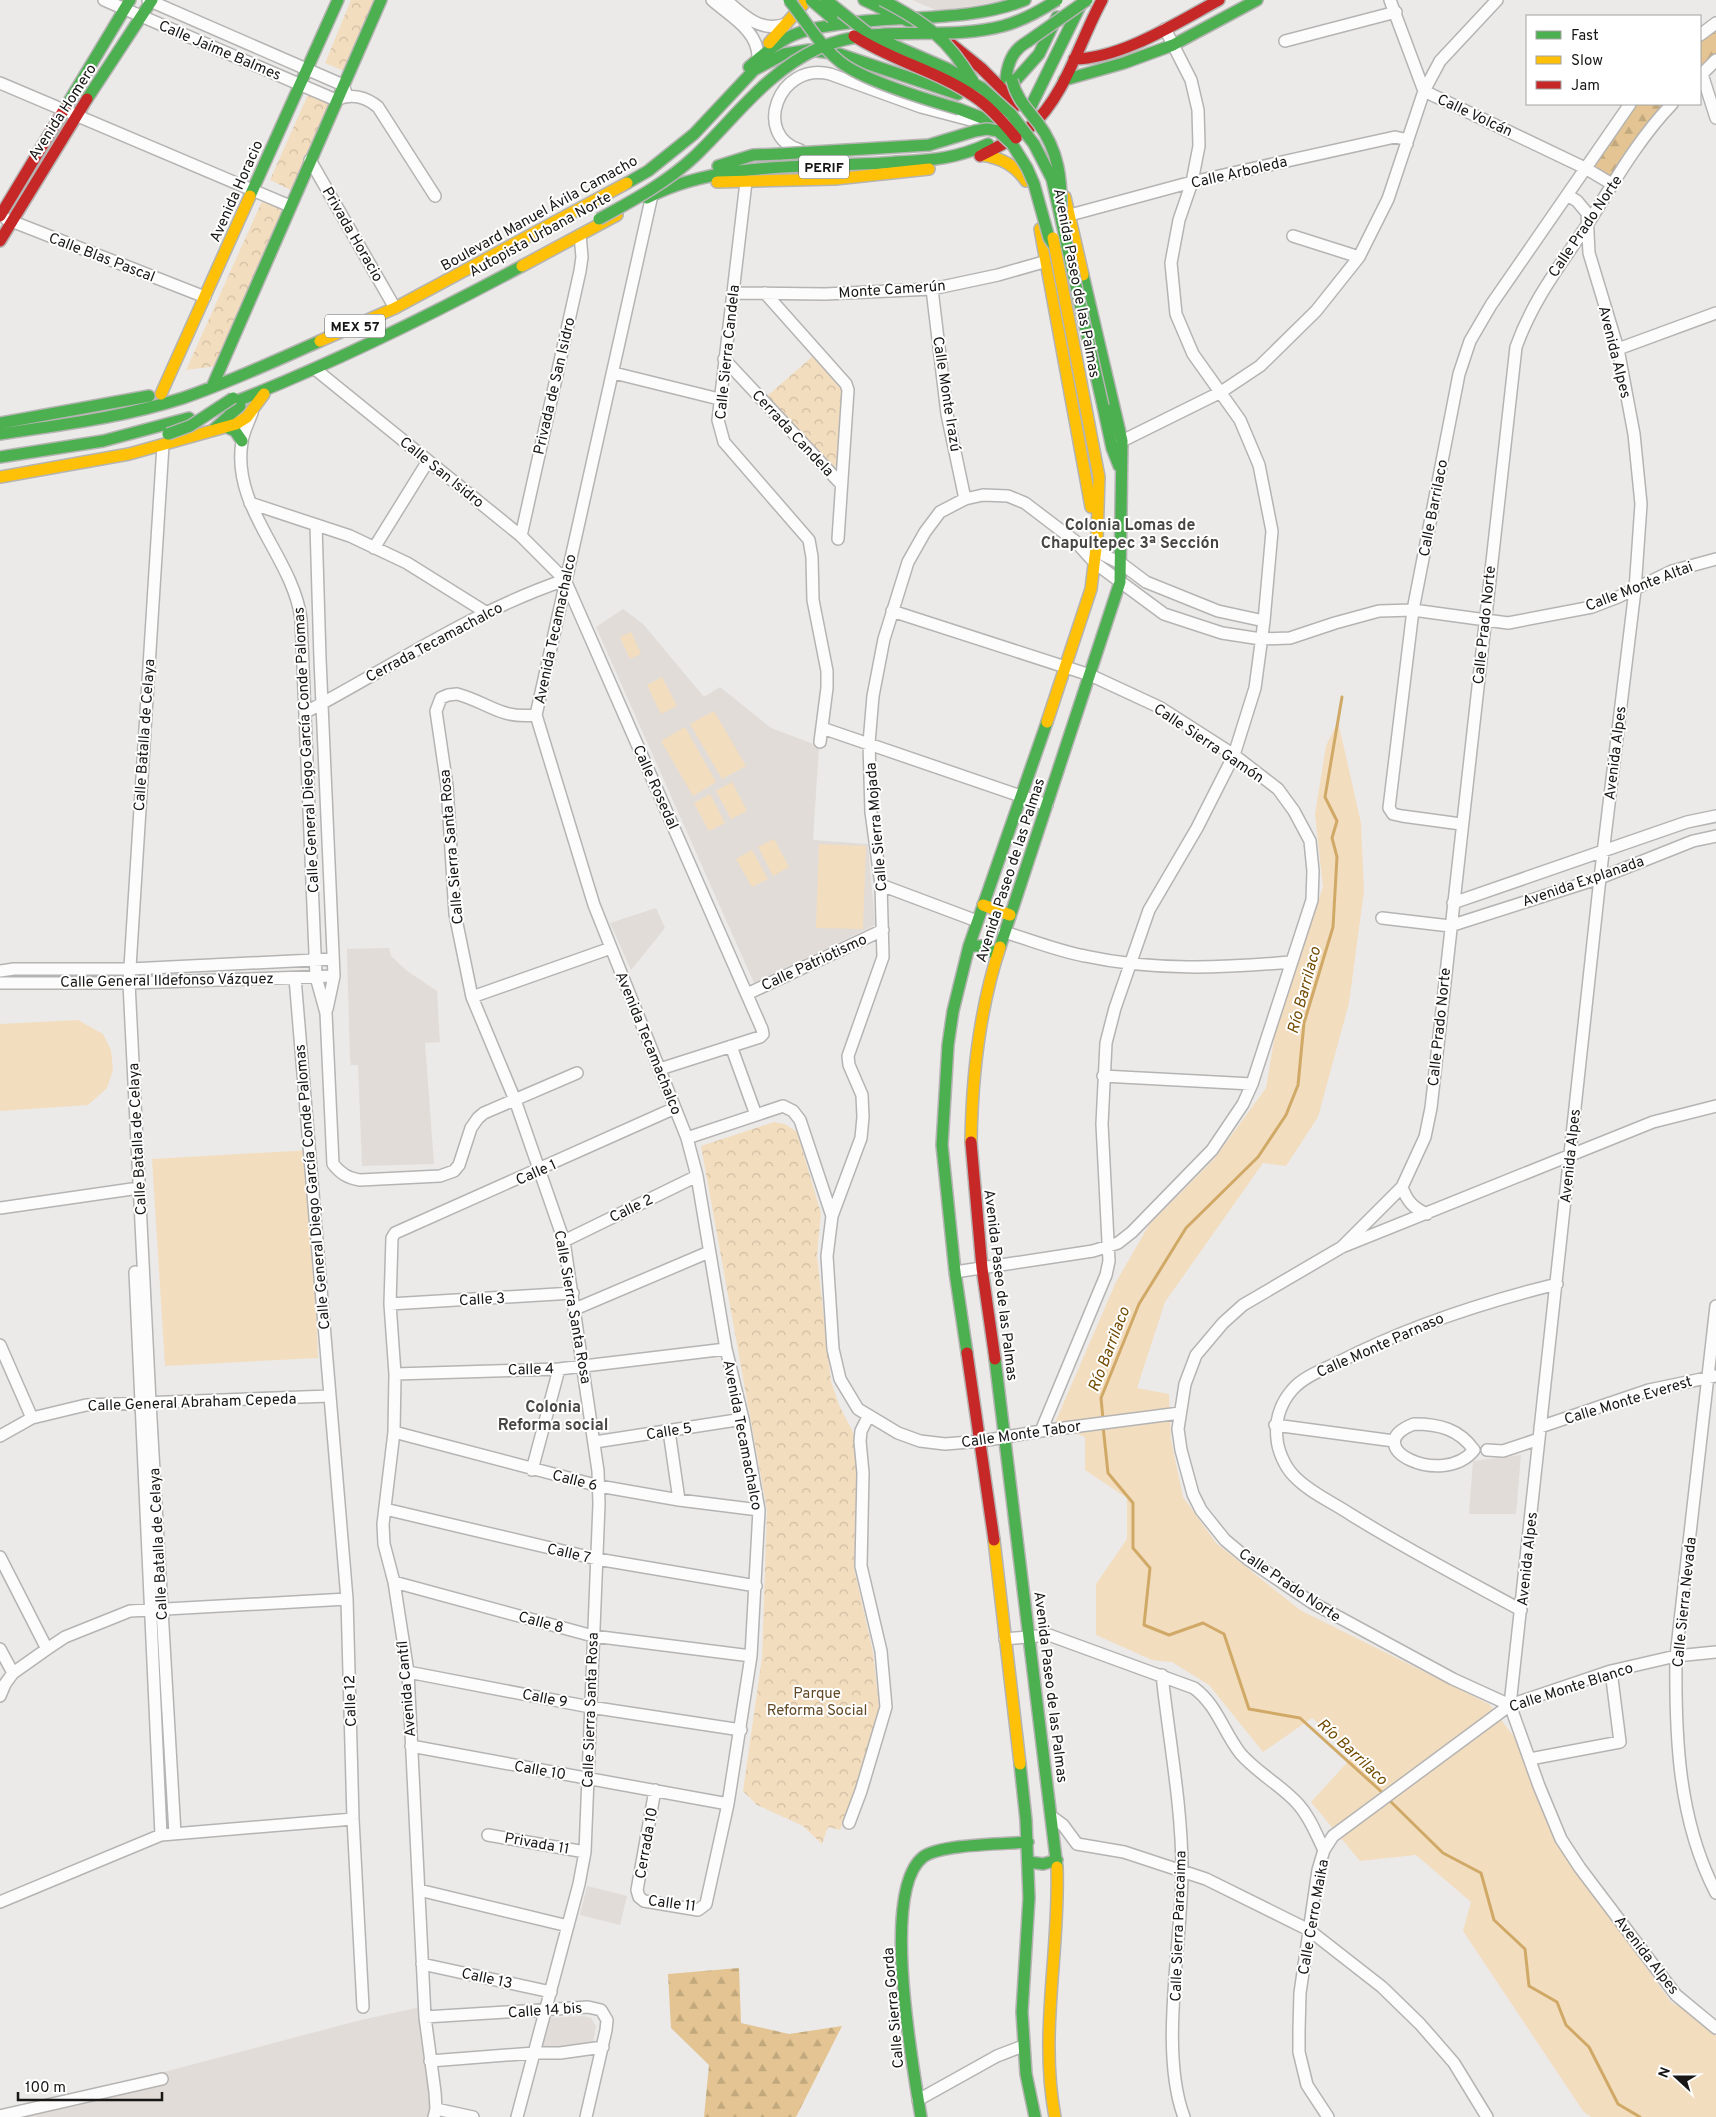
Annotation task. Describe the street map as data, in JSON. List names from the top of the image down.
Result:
{
  "streets": {
    "main road": [
      "Avenida Homero",
      "PERIF",
      "Avenida Horacio",
      "Boulevard Manuel Ávila Camacho",
      "Autopista Urbana Norte",
      "Avenida Paseo de las Palmas",
      "MEX 57",
      "Calle Sierra Gorda"
    ],
    "street": [
      "Calle Jaime Balmes",
      "Calle Volcán",
      "Calle Arboleda",
      "Calle Prado Norte",
      "Privada Horacio",
      "Calle Blas Pascal",
      "Monte Camerún",
      "Calle Sierra Candela",
      "Avenida Alpes",
      "Privada de San Isidro",
      "Calle Monte Irazú",
      "Cerrada Candela",
      "Calle San Isidro",
      "Calle Barrilaco",
      "Calle Monte Altai",
      "Avenida Tecamachalco",
      "Cerrada Tecamachalco",
      "Calle Batalla de Celaya",
      "Calle Sierra Gamón",
      "Calle General Diego García Conde Palomas",
      "Calle Rosedal",
      "Calle Sierra Mojada",
      "Calle Sierra Santa Rosa",
      "Avenida Explanada",
      "Calle Patriotismo",
      "Calle General Ildefonso Vázquez",
      "Calle 1",
      "Calle 2",
      "Calle 3",
      "Calle Monte Parnaso",
      "Calle 4",
      "Calle Monte Everest",
      "Calle General Abraham Cepeda",
      "Calle 5",
      "Calle Monte Tabor",
      "Calle 6",
      "Calle 7",
      "Calle Sierra Nevada",
      "Calle 8",
      "Calle Monte Blanco",
      "Avenida Cantíl",
      "Calle 9",
      "Calle 12",
      "Calle 10",
      "Privada 11",
      "Cerrada 10",
      "Calle 11",
      "Calle Cerro Maika",
      "Calle Sierra Paracaima",
      "Calle 13",
      "Calle 14 bis"
    ]
  },
  "crossings": [
    ["Calle Jaime Balmes", "Avenida Homero"],
    ["Calle Jaime Balmes", "Avenida Horacio"],
    ["Avenida Homero", "Calle Blas Pascal"],
    ["Calle Volcán", "Calle Prado Norte"],
    ["Calle Volcán", "Calle Barrilaco"],
    ["PERIF", "Autopista Urbana Norte"],
    ["PERIF", "MEX 57"],
    ["PERIF", "Avenida Tecamachalco"],
    ["Calle Arboleda", "Avenida Paseo de las Palmas"],
    ["Avenida Horacio", "Calle Blas Pascal"],
    ["Boulevard Manuel Ávila Camacho", "Privada Horacio"],
    ["Calle Prado Norte", "Avenida Alpes"],
    ["Calle Prado Norte", "Calle Barrilaco"],
    ["Calle Prado Norte", "Calle Monte Altai"],
    ["Calle Prado Norte", "Avenida Explanada"],
    ["Calle Prado Norte", "Calle Monte Tabor"],
    ["Calle Prado Norte", "Calle Monte Blanco"],
    ["Autopista Urbana Norte", "MEX 57"],
    ["Autopista Urbana Norte", "Avenida Tecamachalco"],
    ["Avenida Paseo de las Palmas", "Monte Camerún"],
    ["Avenida Paseo de las Palmas", "Calle Sierra Gamón"],
    ["Avenida Paseo de las Palmas", "Calle Sierra Mojada"],
    ["Avenida Paseo de las Palmas", "Calle Monte Tabor"],
    ["Avenida Paseo de las Palmas", "Calle Cerro Maika"],
    ["Avenida Paseo de las Palmas", "Calle Sierra Gorda"],
    ["Monte Camerún", "Calle Sierra Candela"],
    ["Monte Camerún", "Calle Monte Irazú"],
    ["MEX 57", "Privada de San Isidro"],
    ["MEX 57", "Calle San Isidro"],
    ["MEX 57", "Avenida Tecamachalco"],
    ["Calle Sierra Candela", "Cerrada Candela"],
    ["Avenida Alpes", "Calle Monte Altai"],
    ["Avenida Alpes", "Avenida Explanada"],
    ["Avenida Alpes", "Calle Monte Parnaso"],
    ["Avenida Alpes", "Calle Monte Everest"],
    ["Avenida Alpes", "Calle Monte Blanco"],
    ["Privada de San Isidro", "Calle San Isidro"],
    ["Calle Monte Irazú", "Calle Sierra Mojada"],
    ["Calle San Isidro", "Avenida Tecamachalco"],
    ["Calle San Isidro", "Cerrada Tecamachalco"],
    ["Calle San Isidro", "Calle Rosedal"],
    ["Calle Barrilaco", "Calle Monte Altai"],
    ["Calle Barrilaco", "Calle Sierra Mojada"],
    ["Calle Monte Altai", "Calle Sierra Mojada"],
    ["Avenida Tecamachalco", "Cerrada Tecamachalco"],
    ["Avenida Tecamachalco", "Calle Rosedal"],
    ["Avenida Tecamachalco", "Calle Sierra Santa Rosa"],
    ["Avenida Tecamachalco", "Calle Patriotismo"],
    ["Avenida Tecamachalco", "Calle 1"],
    ["Avenida Tecamachalco", "Calle 2"],
    ["Avenida Tecamachalco", "Calle 4"],
    ["Avenida Tecamachalco", "Calle 5"],
    ["Avenida Tecamachalco", "Calle 6"],
    ["Avenida Tecamachalco", "Calle 7"],
    ["Avenida Tecamachalco", "Calle 8"],
    ["Avenida Tecamachalco", "Calle 9"],
    ["Avenida Tecamachalco", "Calle 10"],
    ["Avenida Tecamachalco", "Calle 11"],
    ["Cerrada Tecamachalco", "Calle General Diego García Conde Palomas"],
    ["Cerrada Tecamachalco", "Calle Rosedal"],
    ["Calle Batalla de Celaya", "Calle General Ildefonso Vázquez"],
    ["Calle Batalla de Celaya", "Calle General Abraham Cepeda"],
    ["Calle Sierra Gamón", "Calle Sierra Mojada"],
    ["Calle General Diego García Conde Palomas", "Calle Sierra Santa Rosa"],
    ["Calle General Diego García Conde Palomas", "Calle General Ildefonso Vázquez"],
    ["Calle General Diego García Conde Palomas", "Calle General Abraham Cepeda"],
    ["Calle General Diego García Conde Palomas", "Calle 12"],
    ["Calle Rosedal", "Calle Patriotismo"],
    ["Calle Sierra Mojada", "Calle Patriotismo"],
    ["Calle Sierra Mojada", "Calle Monte Tabor"],
    ["Calle Sierra Santa Rosa", "Calle 1"],
    ["Calle Sierra Santa Rosa", "Calle 2"],
    ["Calle Sierra Santa Rosa", "Calle 3"],
    ["Calle Sierra Santa Rosa", "Calle 4"],
    ["Calle Sierra Santa Rosa", "Calle 5"],
    ["Calle Sierra Santa Rosa", "Calle 6"],
    ["Calle Sierra Santa Rosa", "Calle 7"],
    ["Calle Sierra Santa Rosa", "Calle 8"],
    ["Calle Sierra Santa Rosa", "Calle 9"],
    ["Calle Sierra Santa Rosa", "Calle 10"],
    ["Calle Sierra Santa Rosa", "Privada 11"],
    ["Calle Sierra Santa Rosa", "Calle 13"],
    ["Calle Sierra Santa Rosa", "Calle 14 bis"],
    ["Calle 1", "Avenida Cantíl"],
    ["Calle 3", "Avenida Cantíl"],
    ["Calle 4", "Avenida Cantíl"],
    ["Calle Monte Everest", "Calle Sierra Nevada"],
    ["Calle General Abraham Cepeda", "Calle 12"],
    ["Calle 6", "Avenida Cantíl"],
    ["Calle 7", "Avenida Cantíl"],
    ["Calle Sierra Nevada", "Calle Monte Blanco"],
    ["Calle 8", "Avenida Cantíl"],
    ["Calle Monte Blanco", "Calle Cerro Maika"],
    ["Avenida Cantíl", "Calle 9"],
    ["Avenida Cantíl", "Calle 10"],
    ["Avenida Cantíl", "Calle 13"],
    ["Avenida Cantíl", "Calle 14 bis"],
    ["Calle 10", "Cerrada 10"],
    ["Cerrada 10", "Calle 11"],
    ["Calle Cerro Maika", "Calle Sierra Paracaima"]
  ],
  "districts": ["Colonia Lomas de Chapultepec 3ª Sección", "Colonia Reforma social"],
  "water": ["Río Barrilaco"],
  "parks": ["Parque Reforma Social"],
  "legend": ["Fast", "Slow", "Jam"],
  "scale_bar": "100 m",
  "north": "left"
}
